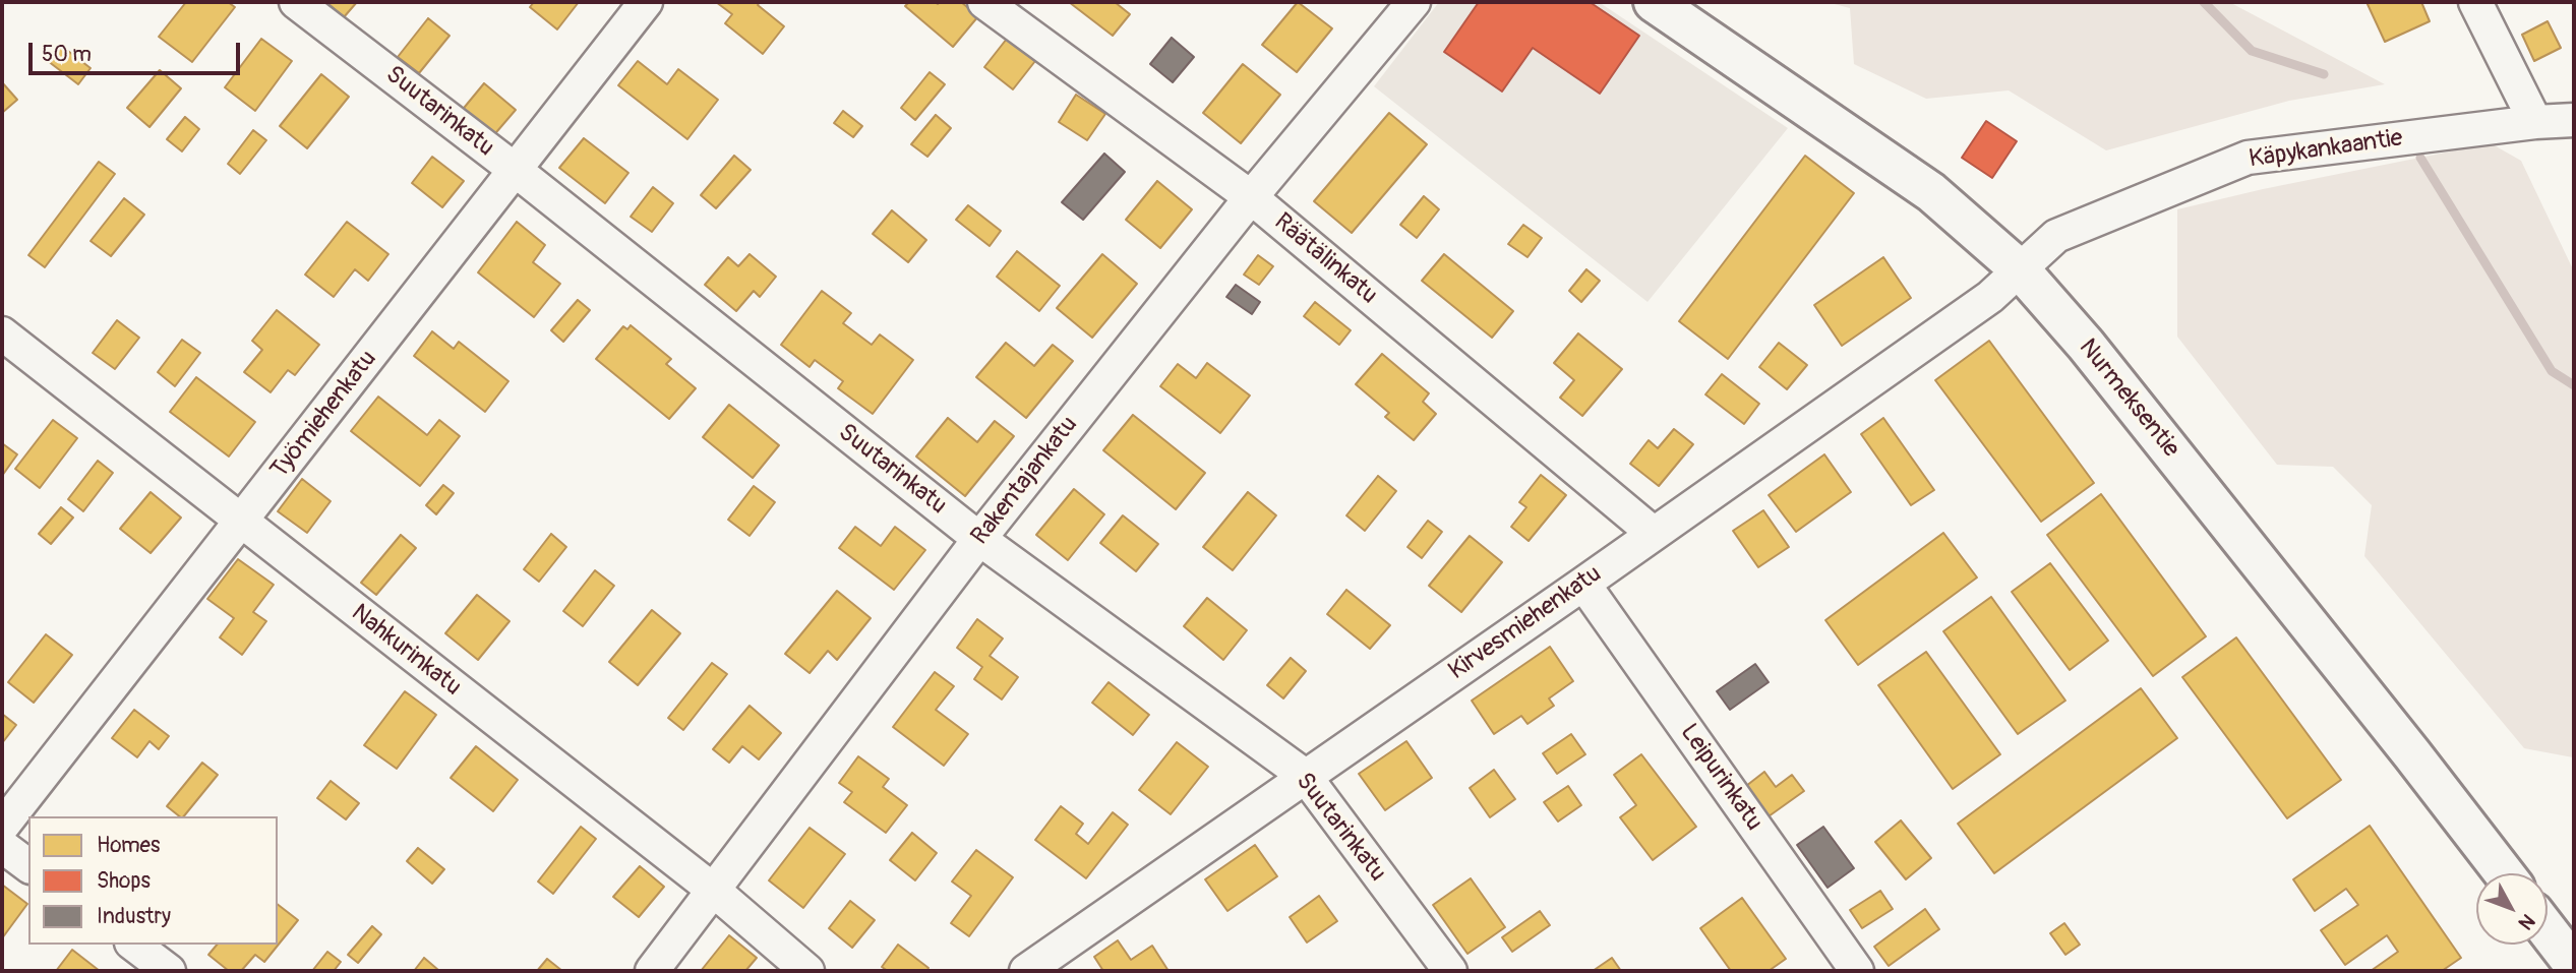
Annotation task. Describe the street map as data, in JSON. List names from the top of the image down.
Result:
{
  "streets": {
    "street": [
      "Suutarinkatu",
      "Käpykankaantie",
      "Räätälinkatu",
      "Nurmeksentie",
      "Työmiehenkatu",
      "Rakentajankatu",
      "Kirvesmiehenkatu",
      "Nahkurinkatu",
      "Leipurinkatu"
    ]
  },
  "crossings": [
    ["Suutarinkatu", "Työmiehenkatu"],
    ["Suutarinkatu", "Rakentajankatu"],
    ["Suutarinkatu", "Kirvesmiehenkatu"],
    ["Käpykankaantie", "Nurmeksentie"],
    ["Käpykankaantie", "Kirvesmiehenkatu"],
    ["Räätälinkatu", "Rakentajankatu"],
    ["Räätälinkatu", "Kirvesmiehenkatu"],
    ["Nurmeksentie", "Kirvesmiehenkatu"],
    ["Työmiehenkatu", "Nahkurinkatu"],
    ["Rakentajankatu", "Nahkurinkatu"],
    ["Kirvesmiehenkatu", "Leipurinkatu"]
  ],
  "legend": ["Homes", "Shops", "Industry"],
  "scale_bar": "50 m",
  "north": "bottom right"
}
